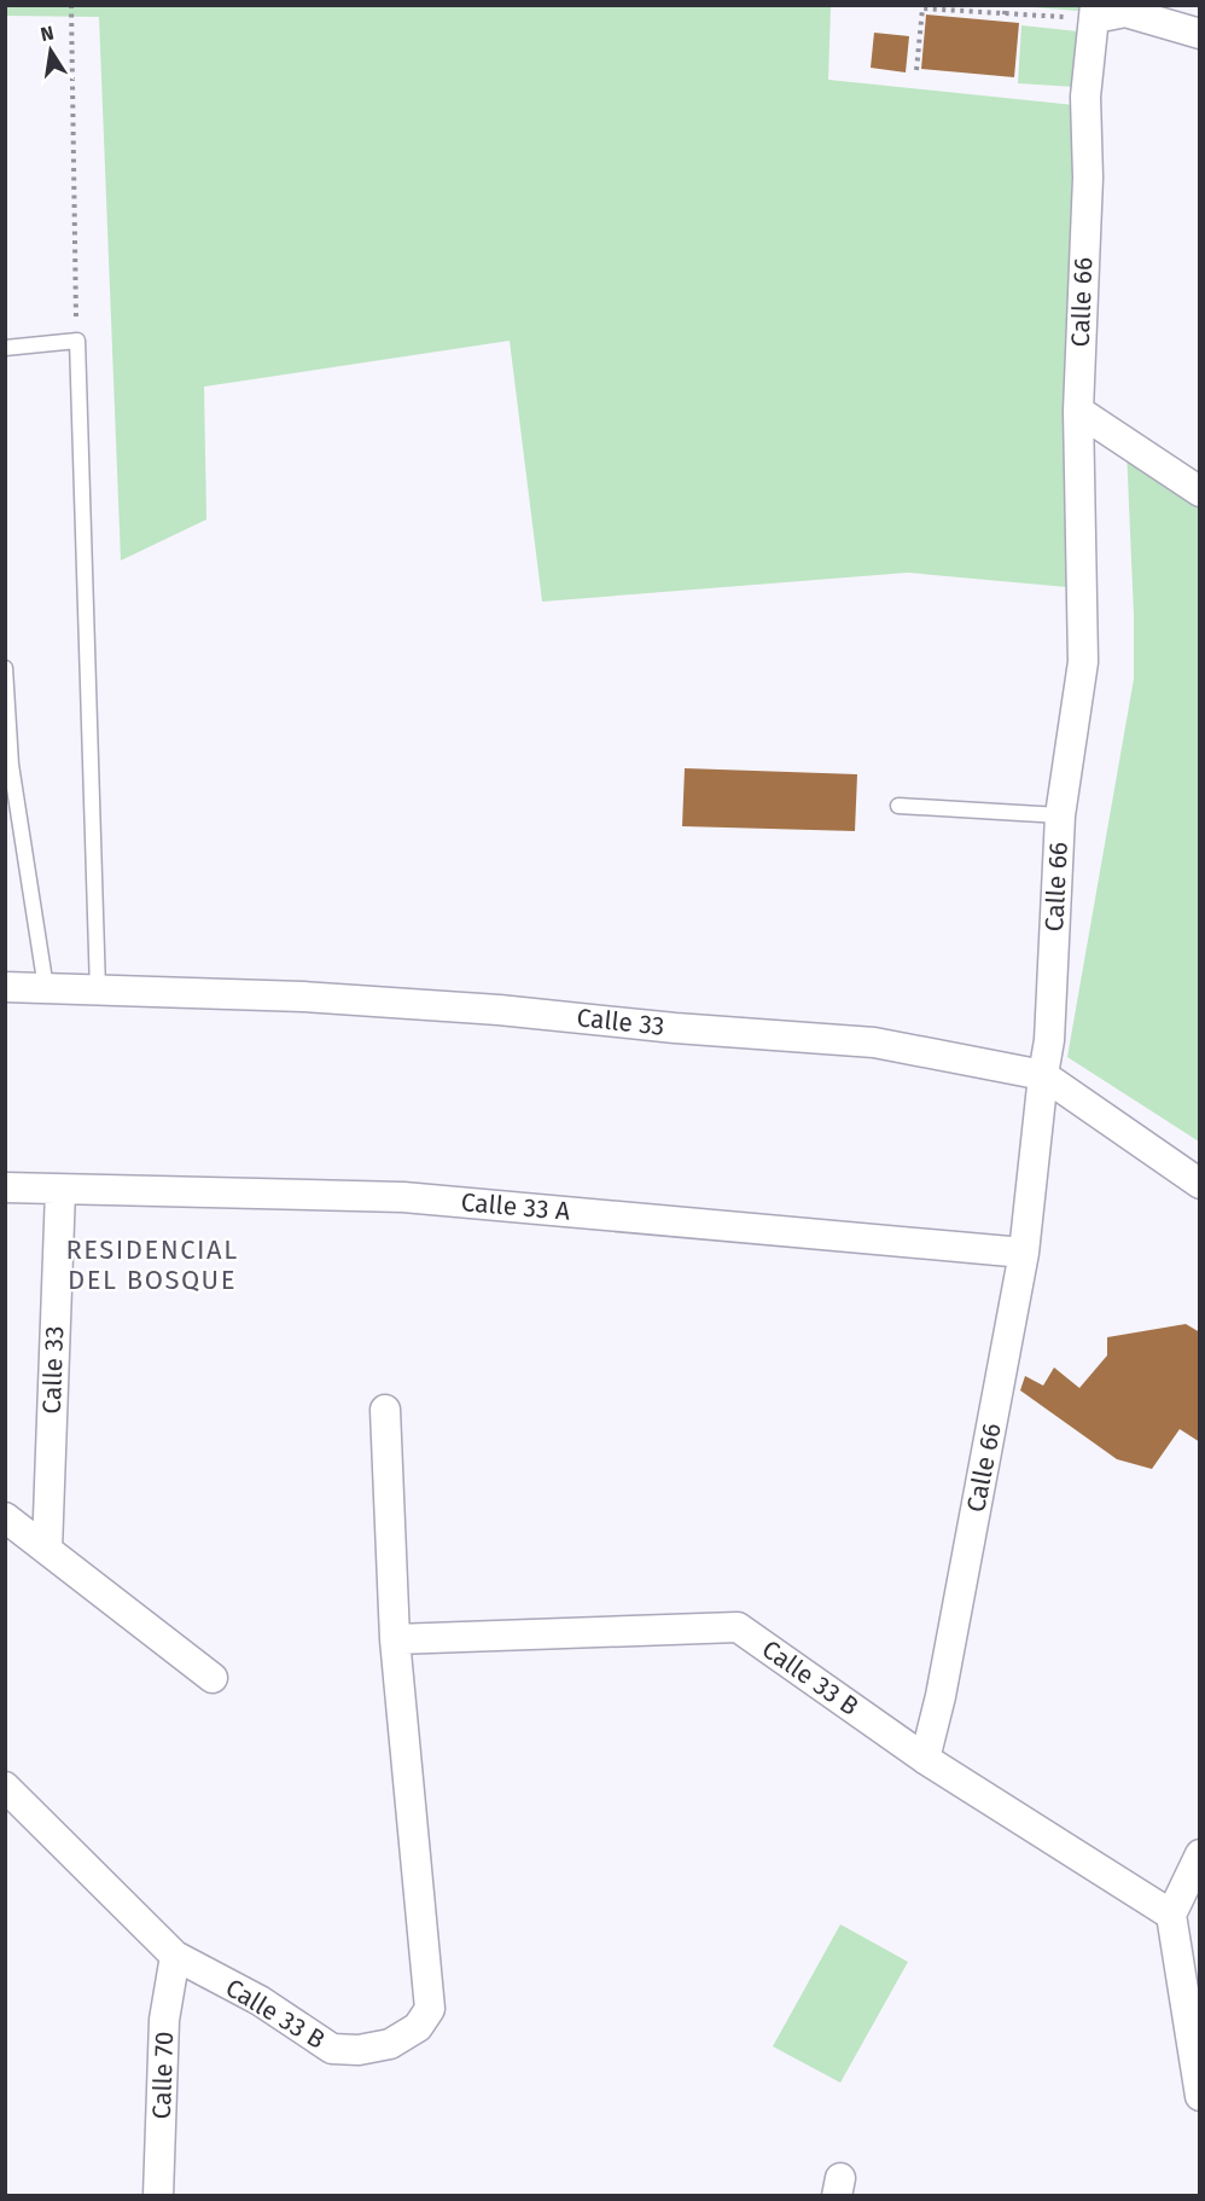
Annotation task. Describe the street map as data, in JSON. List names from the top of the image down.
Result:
{
  "streets": {
    "street": [
      "Calle 66",
      "Calle 33",
      "Calle 33 A",
      "Calle 33 B",
      "Calle 70"
    ]
  },
  "crossings": [
    ["Calle 66", "Calle 33"],
    ["Calle 66", "Calle 33 A"],
    ["Calle 66", "Calle 33 B"],
    ["Calle 33", "Calle 33 A"],
    ["Calle 33 B", "Calle 70"]
  ],
  "districts": ["RESIDENCIAL DEL BOSQUE"],
  "north": "top"
}
